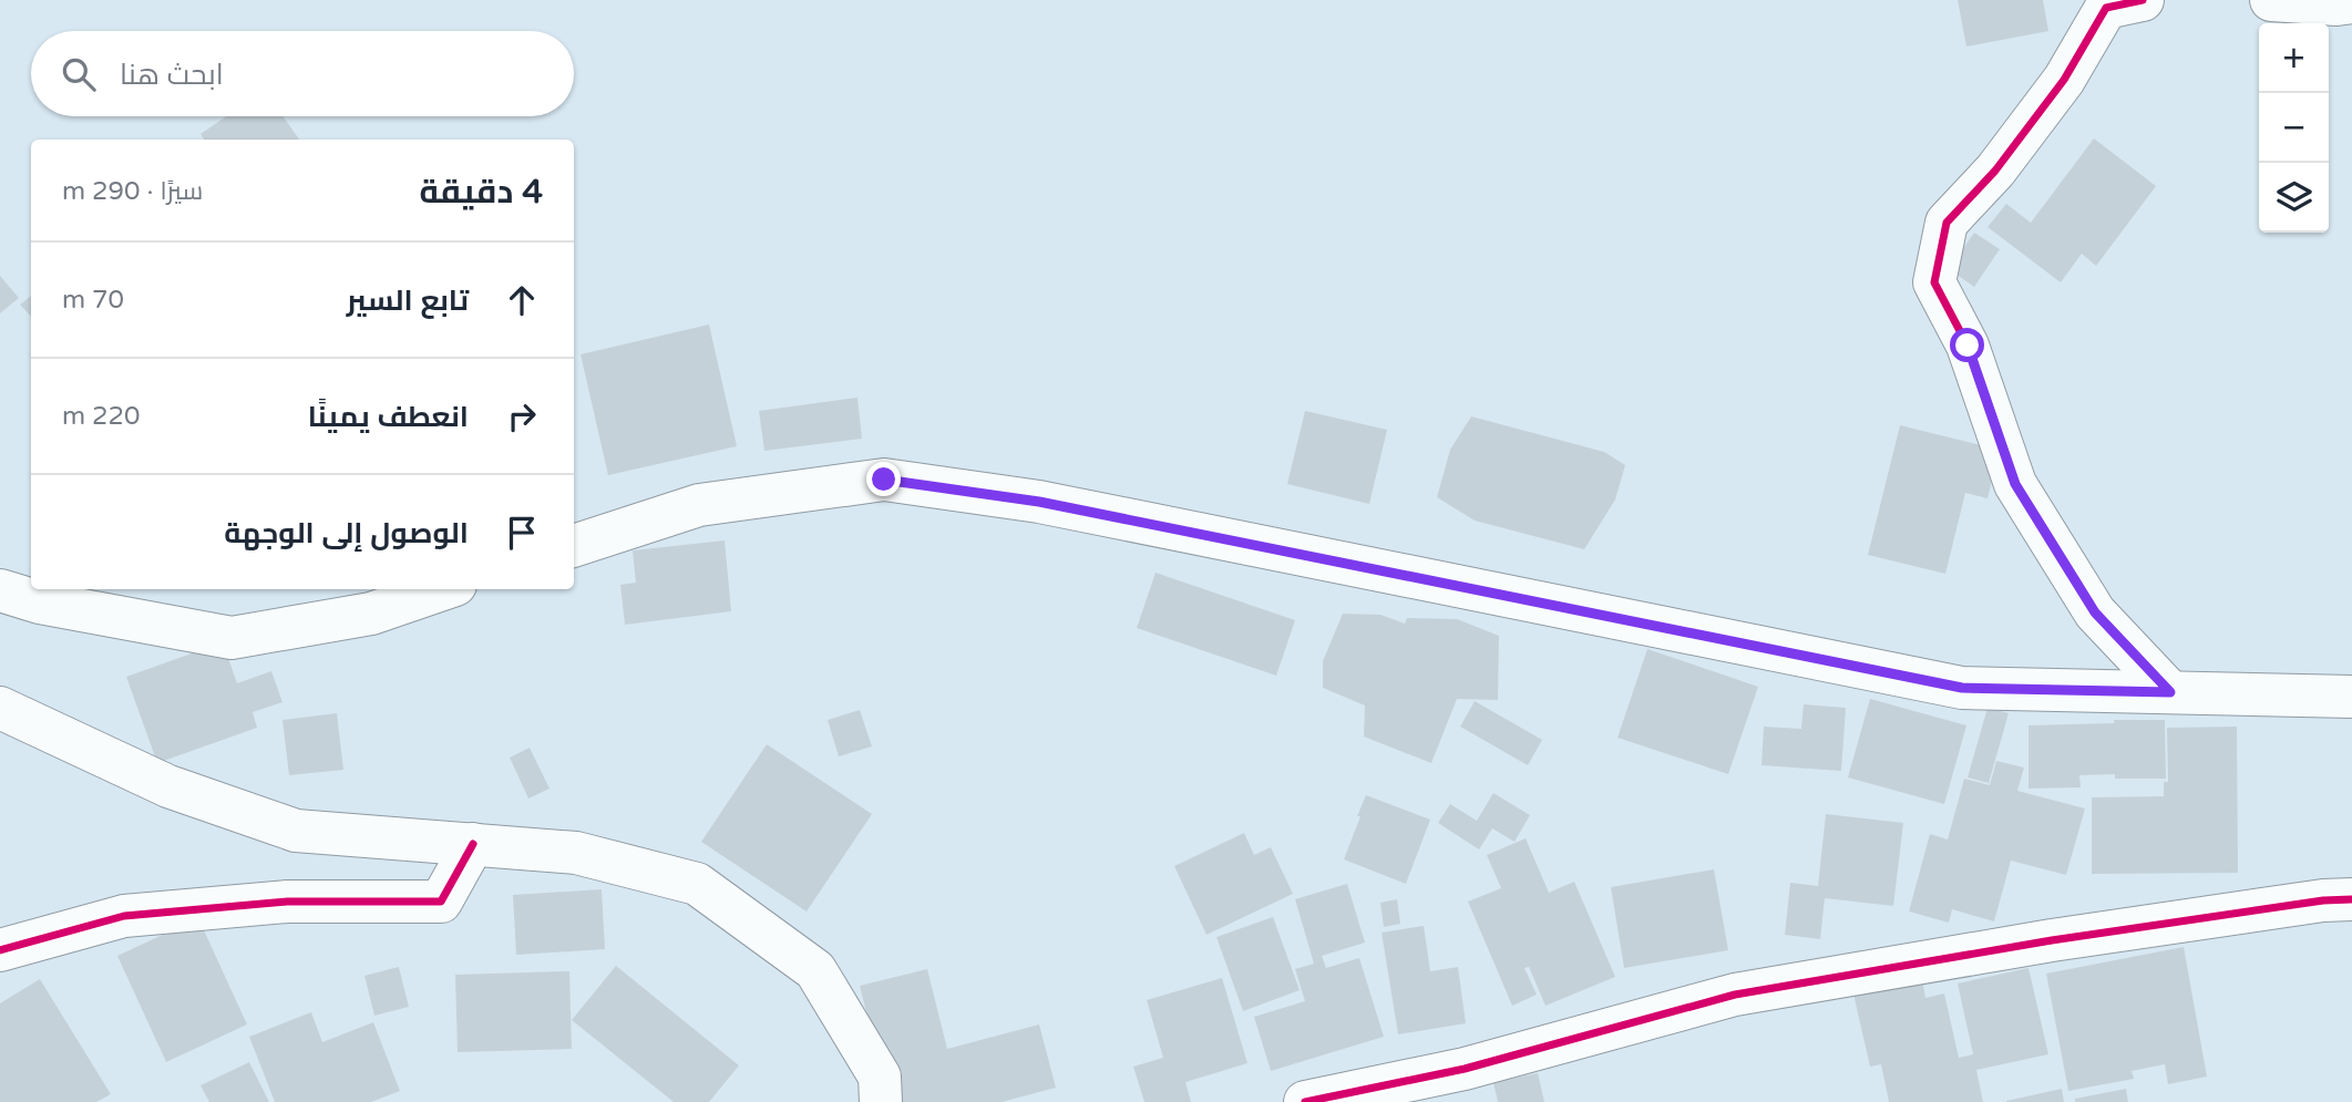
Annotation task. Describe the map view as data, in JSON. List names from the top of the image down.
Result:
{
  "page": {
    "map_buttons": ["+", "−"],
    "search": "ابحث هنا",
    "heading": ["4 دقيقة", "سيرًا · 290 m"],
    "list": [
      ["تابع السير", "70 m"],
      ["انعطف يمينًا", "220 m"],
      "الوصول إلى الوجهة"
    ]
  }
}
